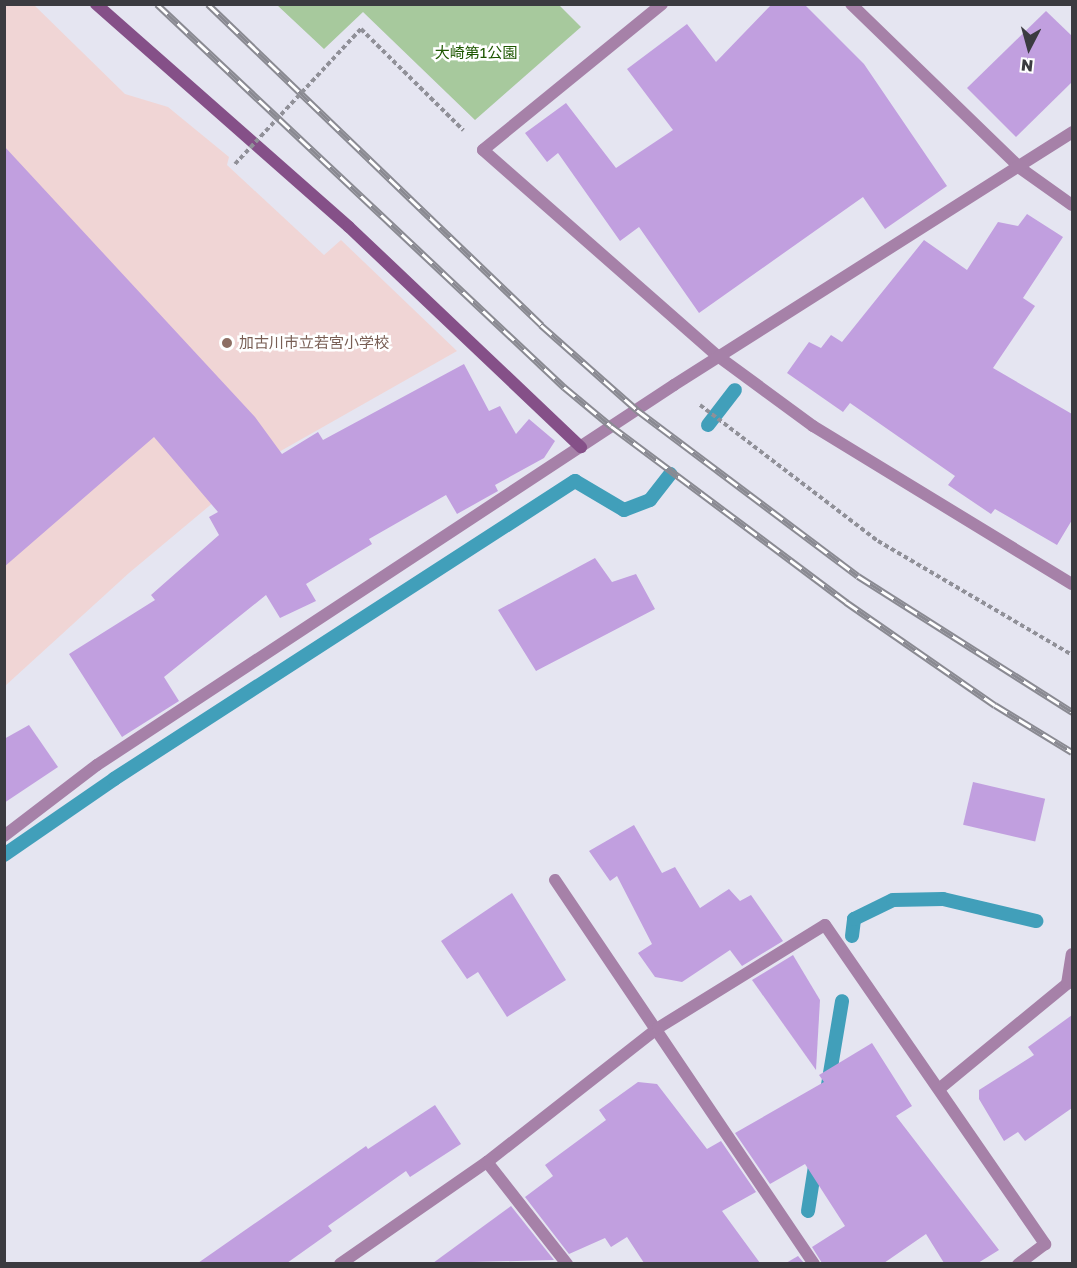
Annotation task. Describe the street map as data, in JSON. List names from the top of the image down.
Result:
{
  "parks": ["大崎第1公園"],
  "places": ["加古川市立若宮小学校"],
  "north": "bottom"
}
